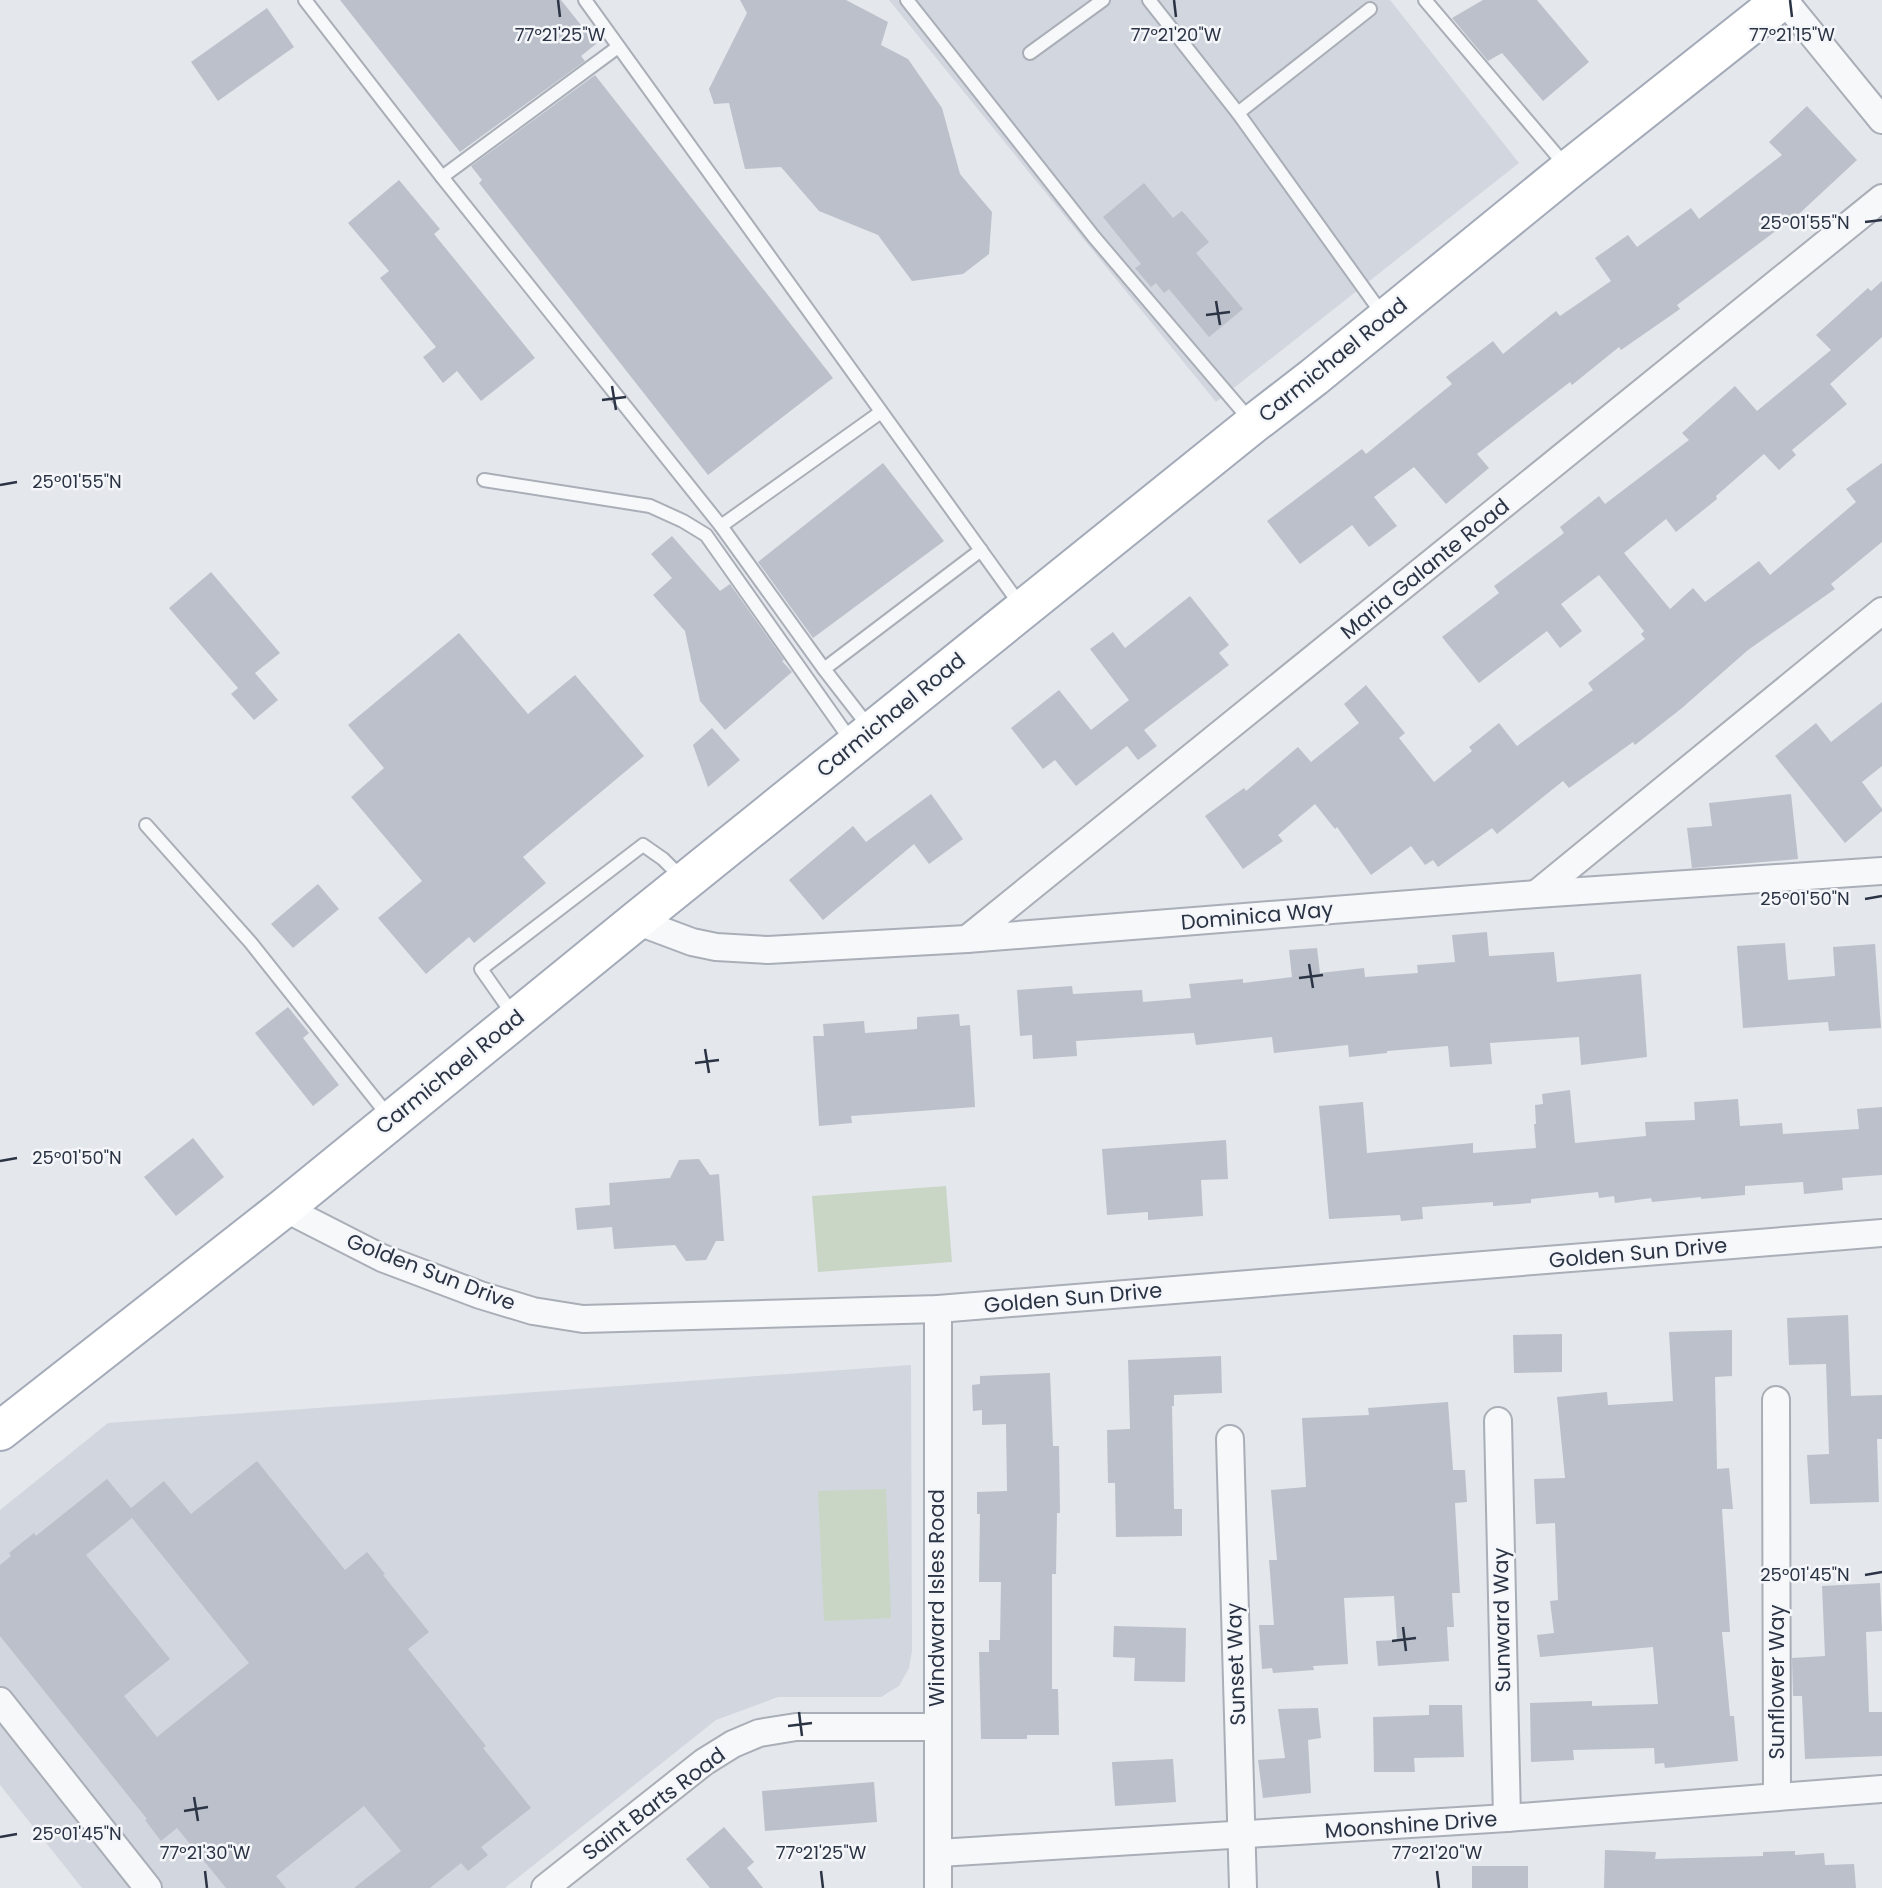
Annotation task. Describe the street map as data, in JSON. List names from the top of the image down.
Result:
{
  "streets": {
    "main road": ["Carmichael Road"],
    "street": [
      "Maria Galante Road",
      "Dominica Way",
      "Golden Sun Drive",
      "Windward Isles Road",
      "Sunward Way",
      "Sunset Way",
      "Sunflower Way",
      "Saint Barts Road",
      "Moonshine Drive"
    ]
  },
  "crossings": [
    ["Carmichael Road", "Dominica Way"],
    ["Carmichael Road", "Golden Sun Drive"],
    ["Maria Galante Road", "Dominica Way"],
    ["Golden Sun Drive", "Windward Isles Road"],
    ["Windward Isles Road", "Saint Barts Road"],
    ["Windward Isles Road", "Moonshine Drive"],
    ["Sunward Way", "Moonshine Drive"],
    ["Sunset Way", "Moonshine Drive"],
    ["Sunflower Way", "Moonshine Drive"]
  ],
  "coordinates": [
    "77°21'25\"W",
    "77°21'20\"W",
    "77°21'15\"W",
    "25°01'55\"N",
    "25°01'50\"N",
    "25°01'45\"N",
    "77°21'30\"W"
  ]
}
